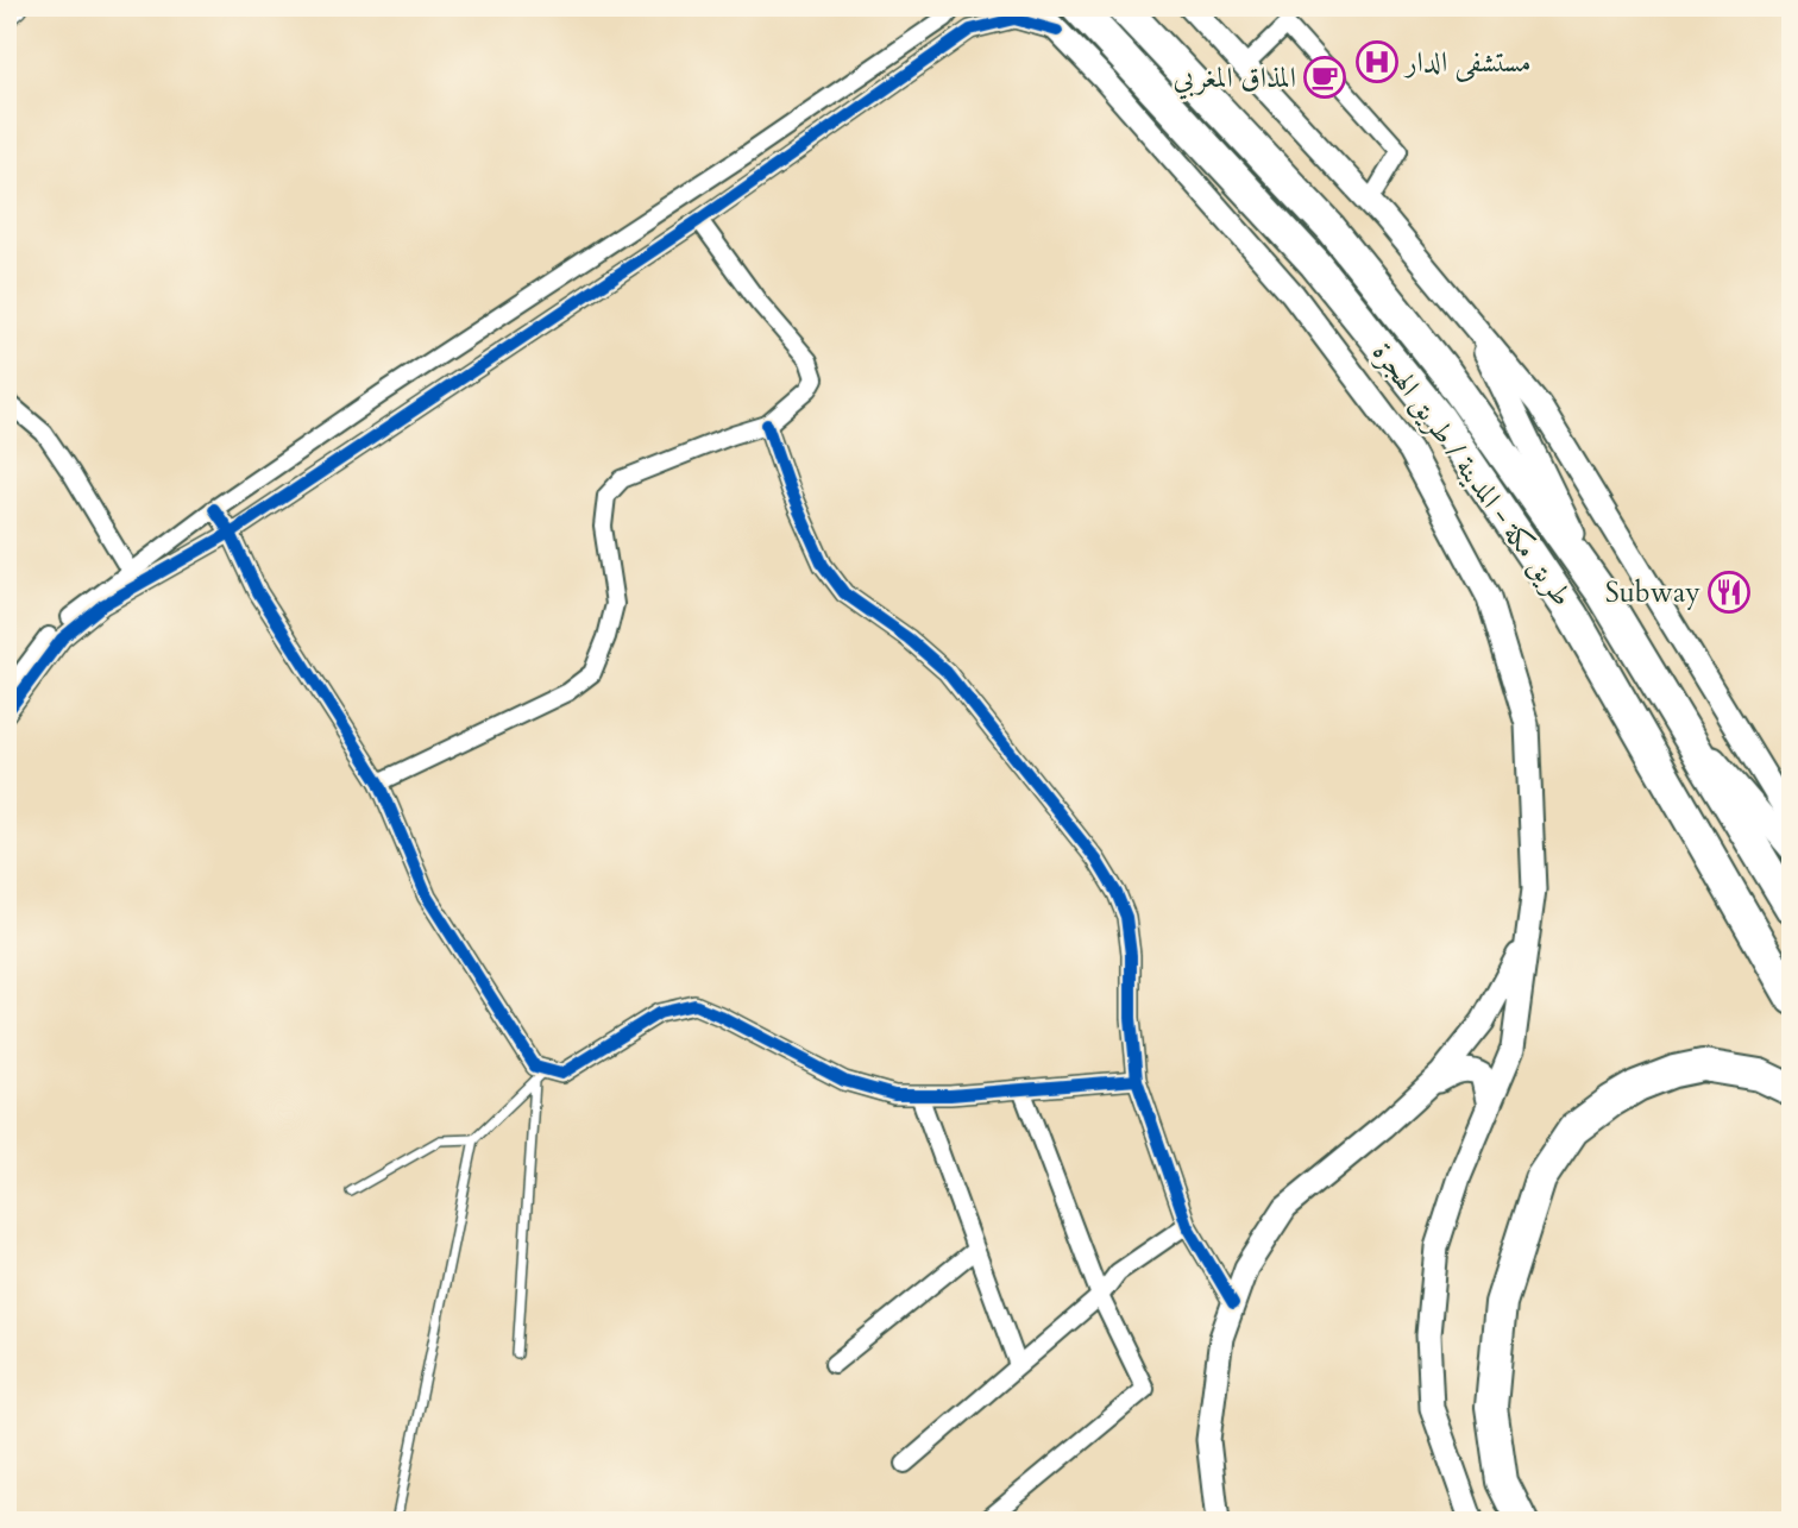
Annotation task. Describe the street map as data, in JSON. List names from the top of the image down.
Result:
{
  "streets": {
    "highway": ["طريق مكة - المدينة / طريق الهجرة"]
  },
  "places": {
    "hospital": ["مستشفى الدار"],
    "cafe": ["المذاق المغربي"],
    "restaurant": ["Subway"]
  }
}
